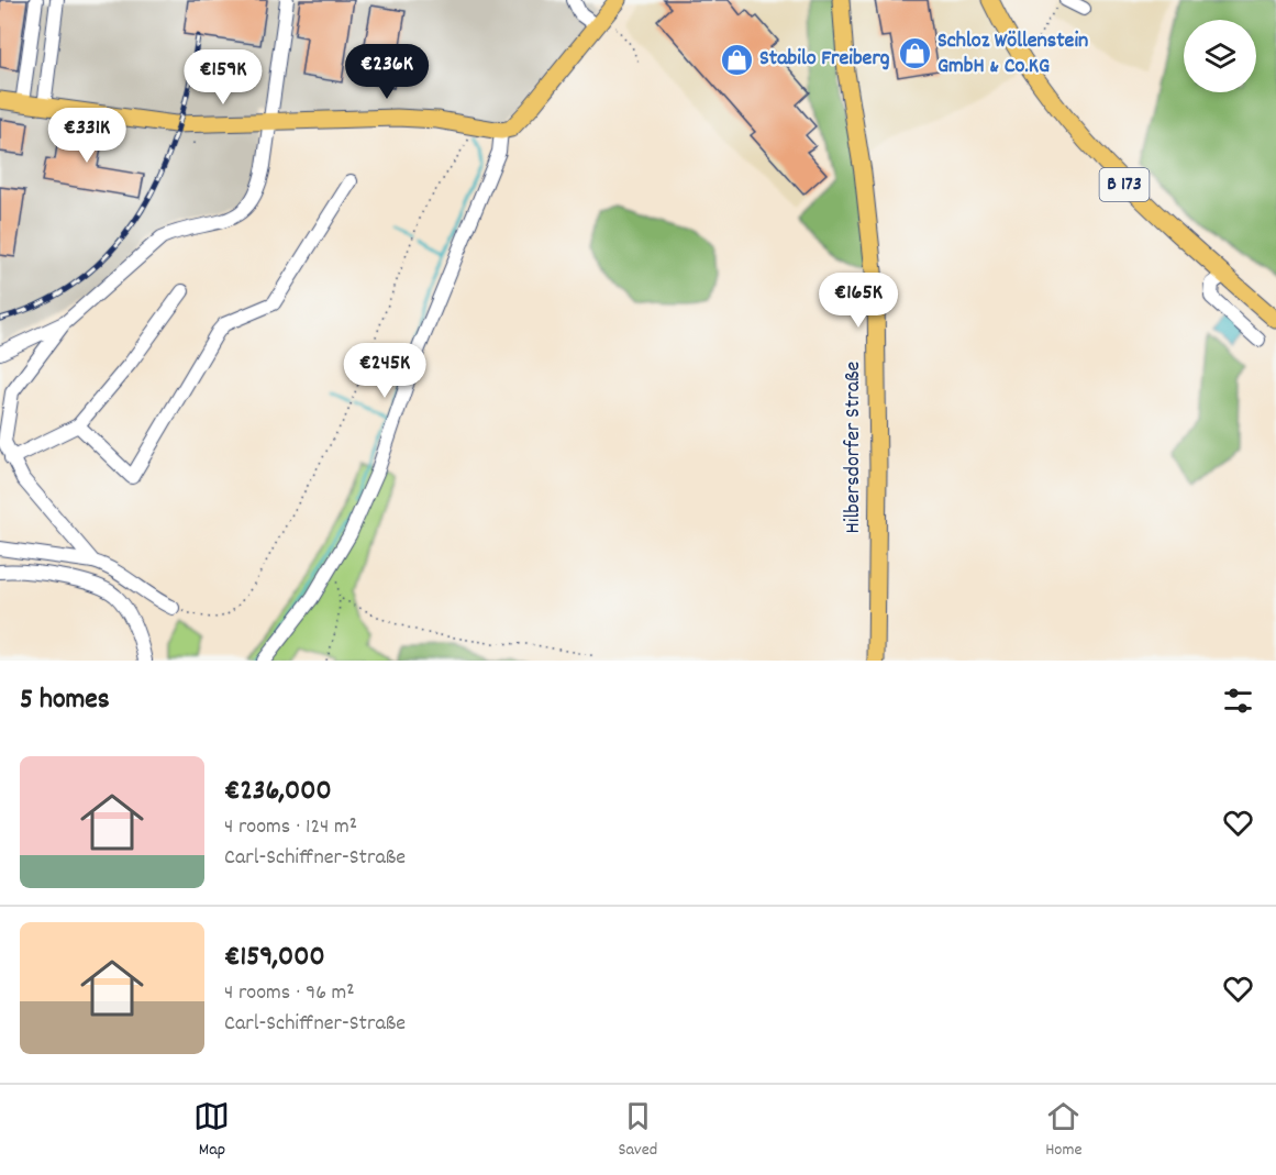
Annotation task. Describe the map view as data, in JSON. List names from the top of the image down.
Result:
{
  "streets": {
    "main road": ["B 173", "Hilbersdorfer Straße"]
  },
  "places": {
    "shop": ["Schloz Wöllenstein GmbH & Co.KG", "Stabilo Freiberg"]
  },
  "page": {
    "price": [
      "€236K",
      "€159K",
      "€331K",
      "€165K",
      "€245K"
    ],
    "heading": "5 homes",
    "list": [
      {
        "name": "€236,000",
        "note": "4 rooms · 124 m² · Carl-Schiffner-Straße"
      },
      {
        "name": "€159,000",
        "note": "4 rooms · 96 m² · Carl-Schiffner-Straße"
      }
    ],
    "tabs": ["Map", "Saved", "Home"]
  }
}
